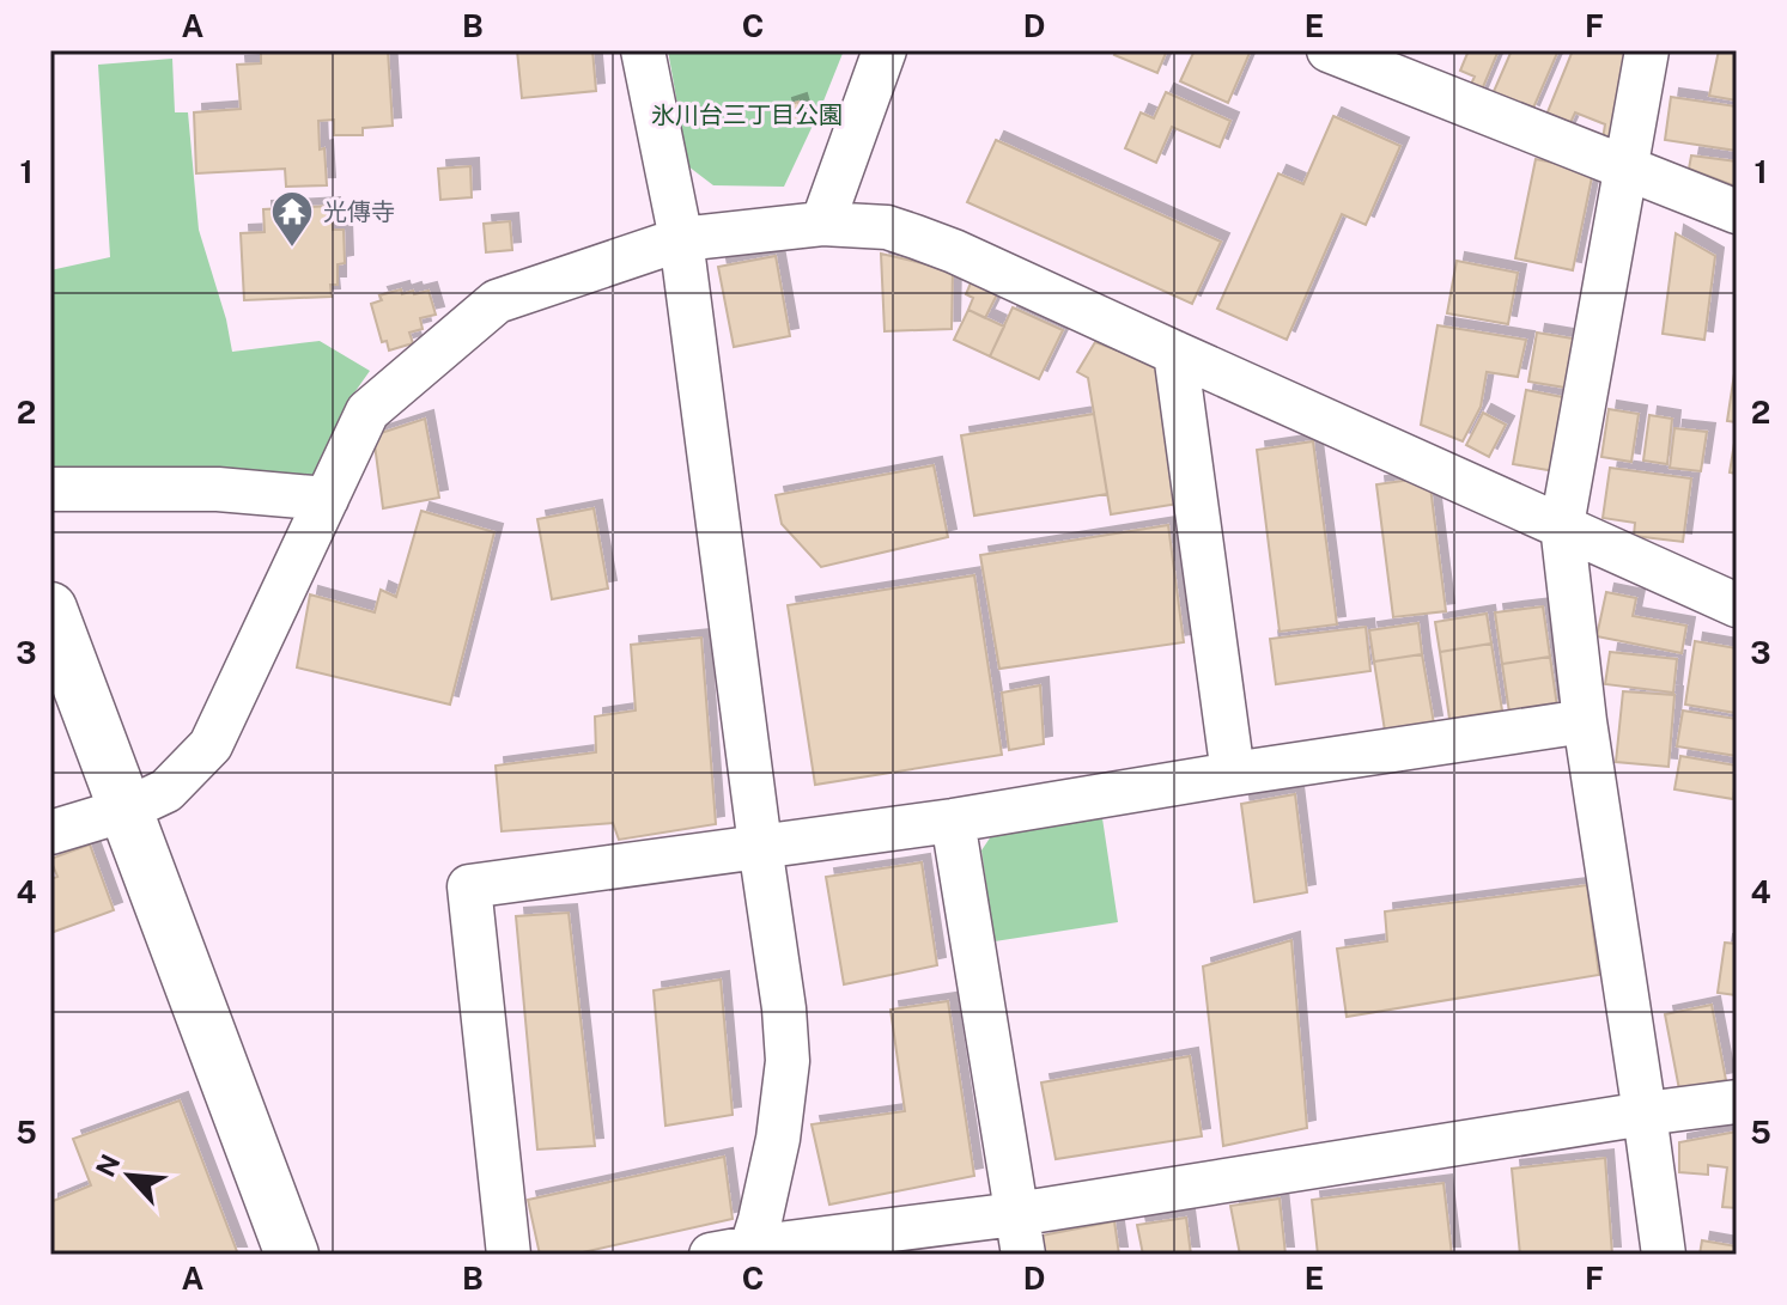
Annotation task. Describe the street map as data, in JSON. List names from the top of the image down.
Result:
{
  "parks": ["氷川台三丁目公園"],
  "places": {
    "temple": ["光傳寺"]
  },
  "north": "top left",
  "grid": {
    "columns": [
      "A",
      "B",
      "C",
      "D",
      "E",
      "F"
    ],
    "rows": [
      "1",
      "2",
      "3",
      "4",
      "5"
    ]
  }
}
